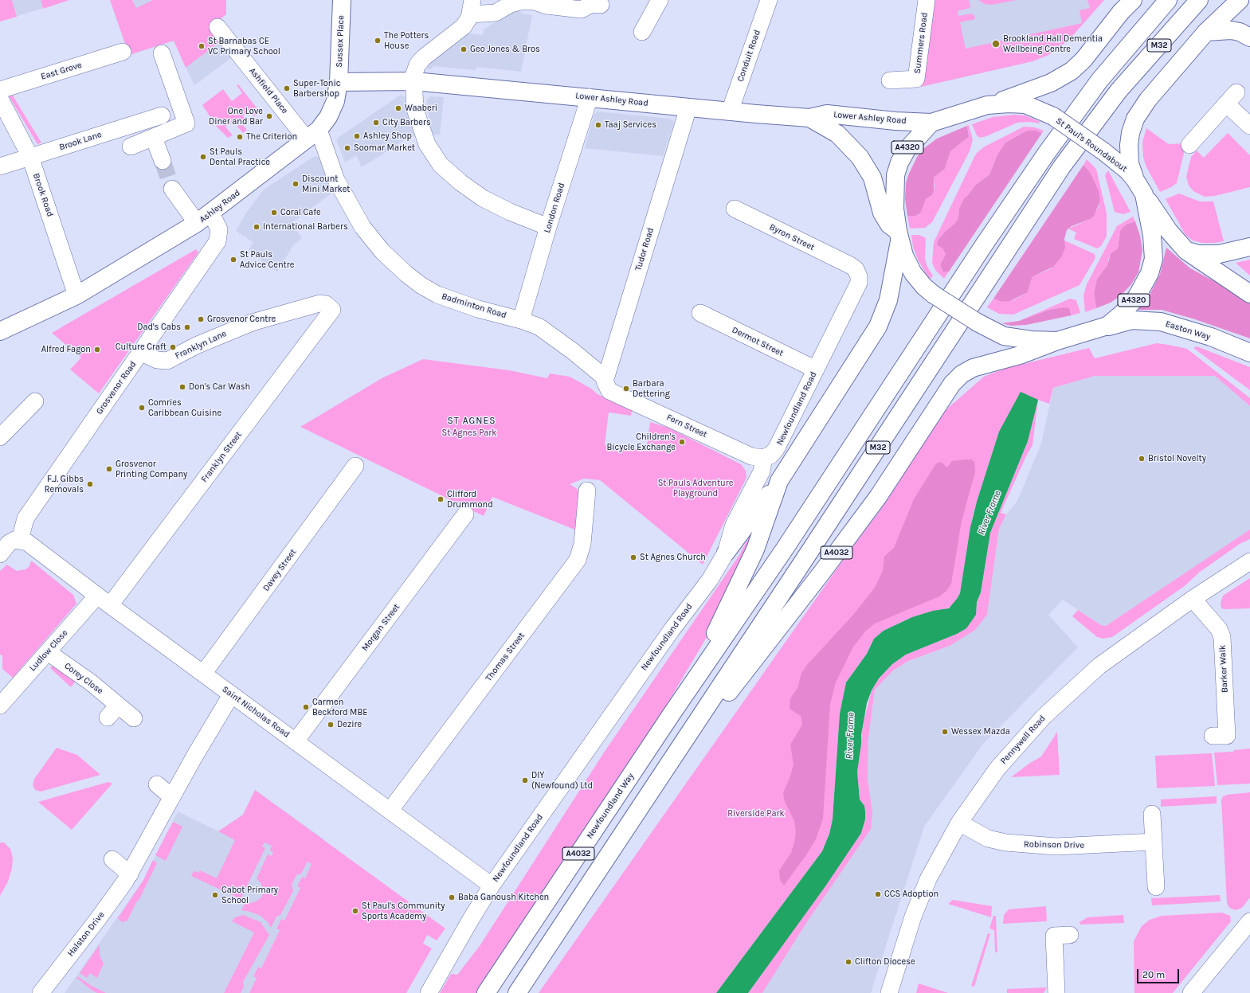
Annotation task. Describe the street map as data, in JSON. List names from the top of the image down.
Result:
{
  "streets": {
    "main road": [
      "Sussex Place",
      "M32",
      "Lower Ashley Road",
      "St Paul's Roundabout",
      "A4320",
      "Ashley Road",
      "Easton Way",
      "A4032",
      "Newfoundland Way"
    ],
    "street": [
      "Summers Road",
      "Conduit Road",
      "East Grove",
      "Ashfield Place",
      "Brook Lane",
      "Brook Road",
      "London Road",
      "Byron Street",
      "Tudor Road",
      "Badminton Road",
      "Dermot Street",
      "Franklyn Lane",
      "Grosvenor Road",
      "Newfoundland Road",
      "Fern Street",
      "Franklyn Street",
      "Davey Street",
      "Morgan Street",
      "Ludlow Close",
      "Thomas Street",
      "Barker Walk",
      "Corey Close",
      "Saint Nicholas Road",
      "Pennywell Road",
      "Robinson Drive",
      "Halston Drive"
    ]
  },
  "crossings": [
    ["Sussex Place", "Ashley Road"],
    ["M32", "A4032"],
    ["M32", "Newfoundland Way"],
    ["Conduit Road", "Lower Ashley Road"],
    ["Ashfield Place", "Ashley Road"],
    ["Ashfield Place", "Badminton Road"],
    ["Lower Ashley Road", "St Paul's Roundabout"],
    ["Lower Ashley Road", "London Road"],
    ["Lower Ashley Road", "Tudor Road"],
    ["Lower Ashley Road", "A4032"],
    ["Brook Lane", "Brook Road"],
    ["St Paul's Roundabout", "A4320"],
    ["St Paul's Roundabout", "Easton Way"],
    ["St Paul's Roundabout", "A4032"],
    ["Brook Road", "Ashley Road"],
    ["Ashley Road", "Badminton Road"],
    ["Ashley Road", "Grosvenor Road"],
    ["London Road", "Badminton Road"],
    ["Byron Street", "Newfoundland Road"],
    ["Tudor Road", "Badminton Road"],
    ["Tudor Road", "Fern Street"],
    ["Badminton Road", "Fern Street"],
    ["Dermot Street", "Newfoundland Road"],
    ["Franklyn Lane", "Grosvenor Road"],
    ["Franklyn Lane", "Franklyn Street"],
    ["Grosvenor Road", "Saint Nicholas Road"],
    ["Newfoundland Road", "Fern Street"],
    ["Newfoundland Road", "Saint Nicholas Road"],
    ["Franklyn Street", "Ludlow Close"],
    ["Franklyn Street", "Saint Nicholas Road"],
    ["A4032", "Newfoundland Way"],
    ["Davey Street", "Saint Nicholas Road"],
    ["Morgan Street", "Saint Nicholas Road"],
    ["Ludlow Close", "Corey Close"],
    ["Ludlow Close", "Saint Nicholas Road"],
    ["Thomas Street", "Saint Nicholas Road"],
    ["Barker Walk", "Pennywell Road"],
    ["Saint Nicholas Road", "Halston Drive"],
    ["Pennywell Road", "Robinson Drive"]
  ],
  "districts": ["ST AGNES"],
  "water": ["River Frome"],
  "parks": ["St Agnes Park", "St Pauls Adventure Playground", "Riverside Park"],
  "places": [
    "The Potters House",
    "Brookland Hall Dementia Wellbeing Centre",
    "St Barnabas CE VC Primary School",
    "Geo Jones & Bros",
    "Super-Tonic Barbershop",
    "Waaberi",
    "One Love Diner and Bar",
    "City Barbers",
    "Taaj Services",
    "Ashley Shop",
    "The Criterion",
    "Soomar Market",
    "St Pauls Dental Practice",
    "Discount Mini Market",
    "Coral Cafe",
    "International Barbers",
    "St Pauls Advice Centre",
    "Grosvenor Centre",
    "Dad's Cabs",
    "Culture Craft",
    "Alfred Fagon",
    "Don's Car Wash",
    "Barbara Dettering",
    "Comries Caribbean Cuisine",
    "Children's Bicycle Exchange",
    "Bristol Novelty",
    "Grosvenor Printing Company",
    "F.J. Gibbs Removals",
    "Clifford Drummond",
    "St Agnes Church",
    "Carmen Beckford MBE",
    "Dezire",
    "Wessex Mazda",
    "DIY (Newfound) Ltd",
    "CCS Adoption",
    "Cabot Primary School",
    "Baba Ganoush Kitchen",
    "St Paul's Community Sports Academy",
    "Clifton Diocese"
  ],
  "scale_bar": "20 m"
}
